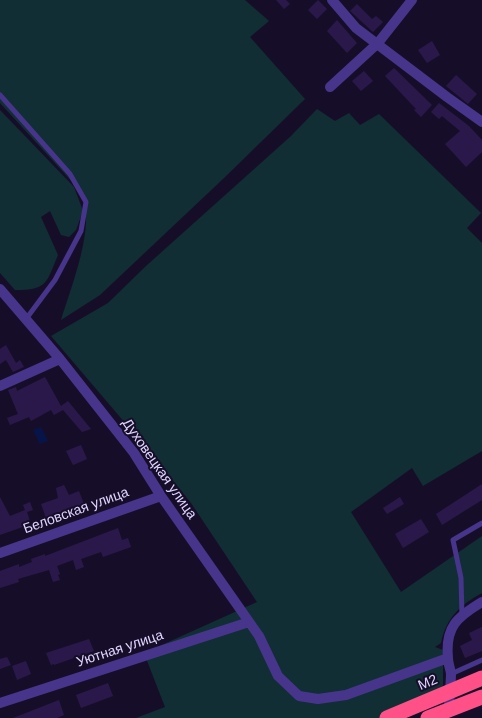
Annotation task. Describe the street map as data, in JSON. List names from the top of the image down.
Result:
{
  "streets": {
    "highway": ["М2"],
    "street": ["Духовецкая улица", "Беловская улица", "Уютная улица"]
  },
  "crossings": [
    ["Духовецкая улица", "Беловская улица"],
    ["Духовецкая улица", "Уютная улица"]
  ]
}
